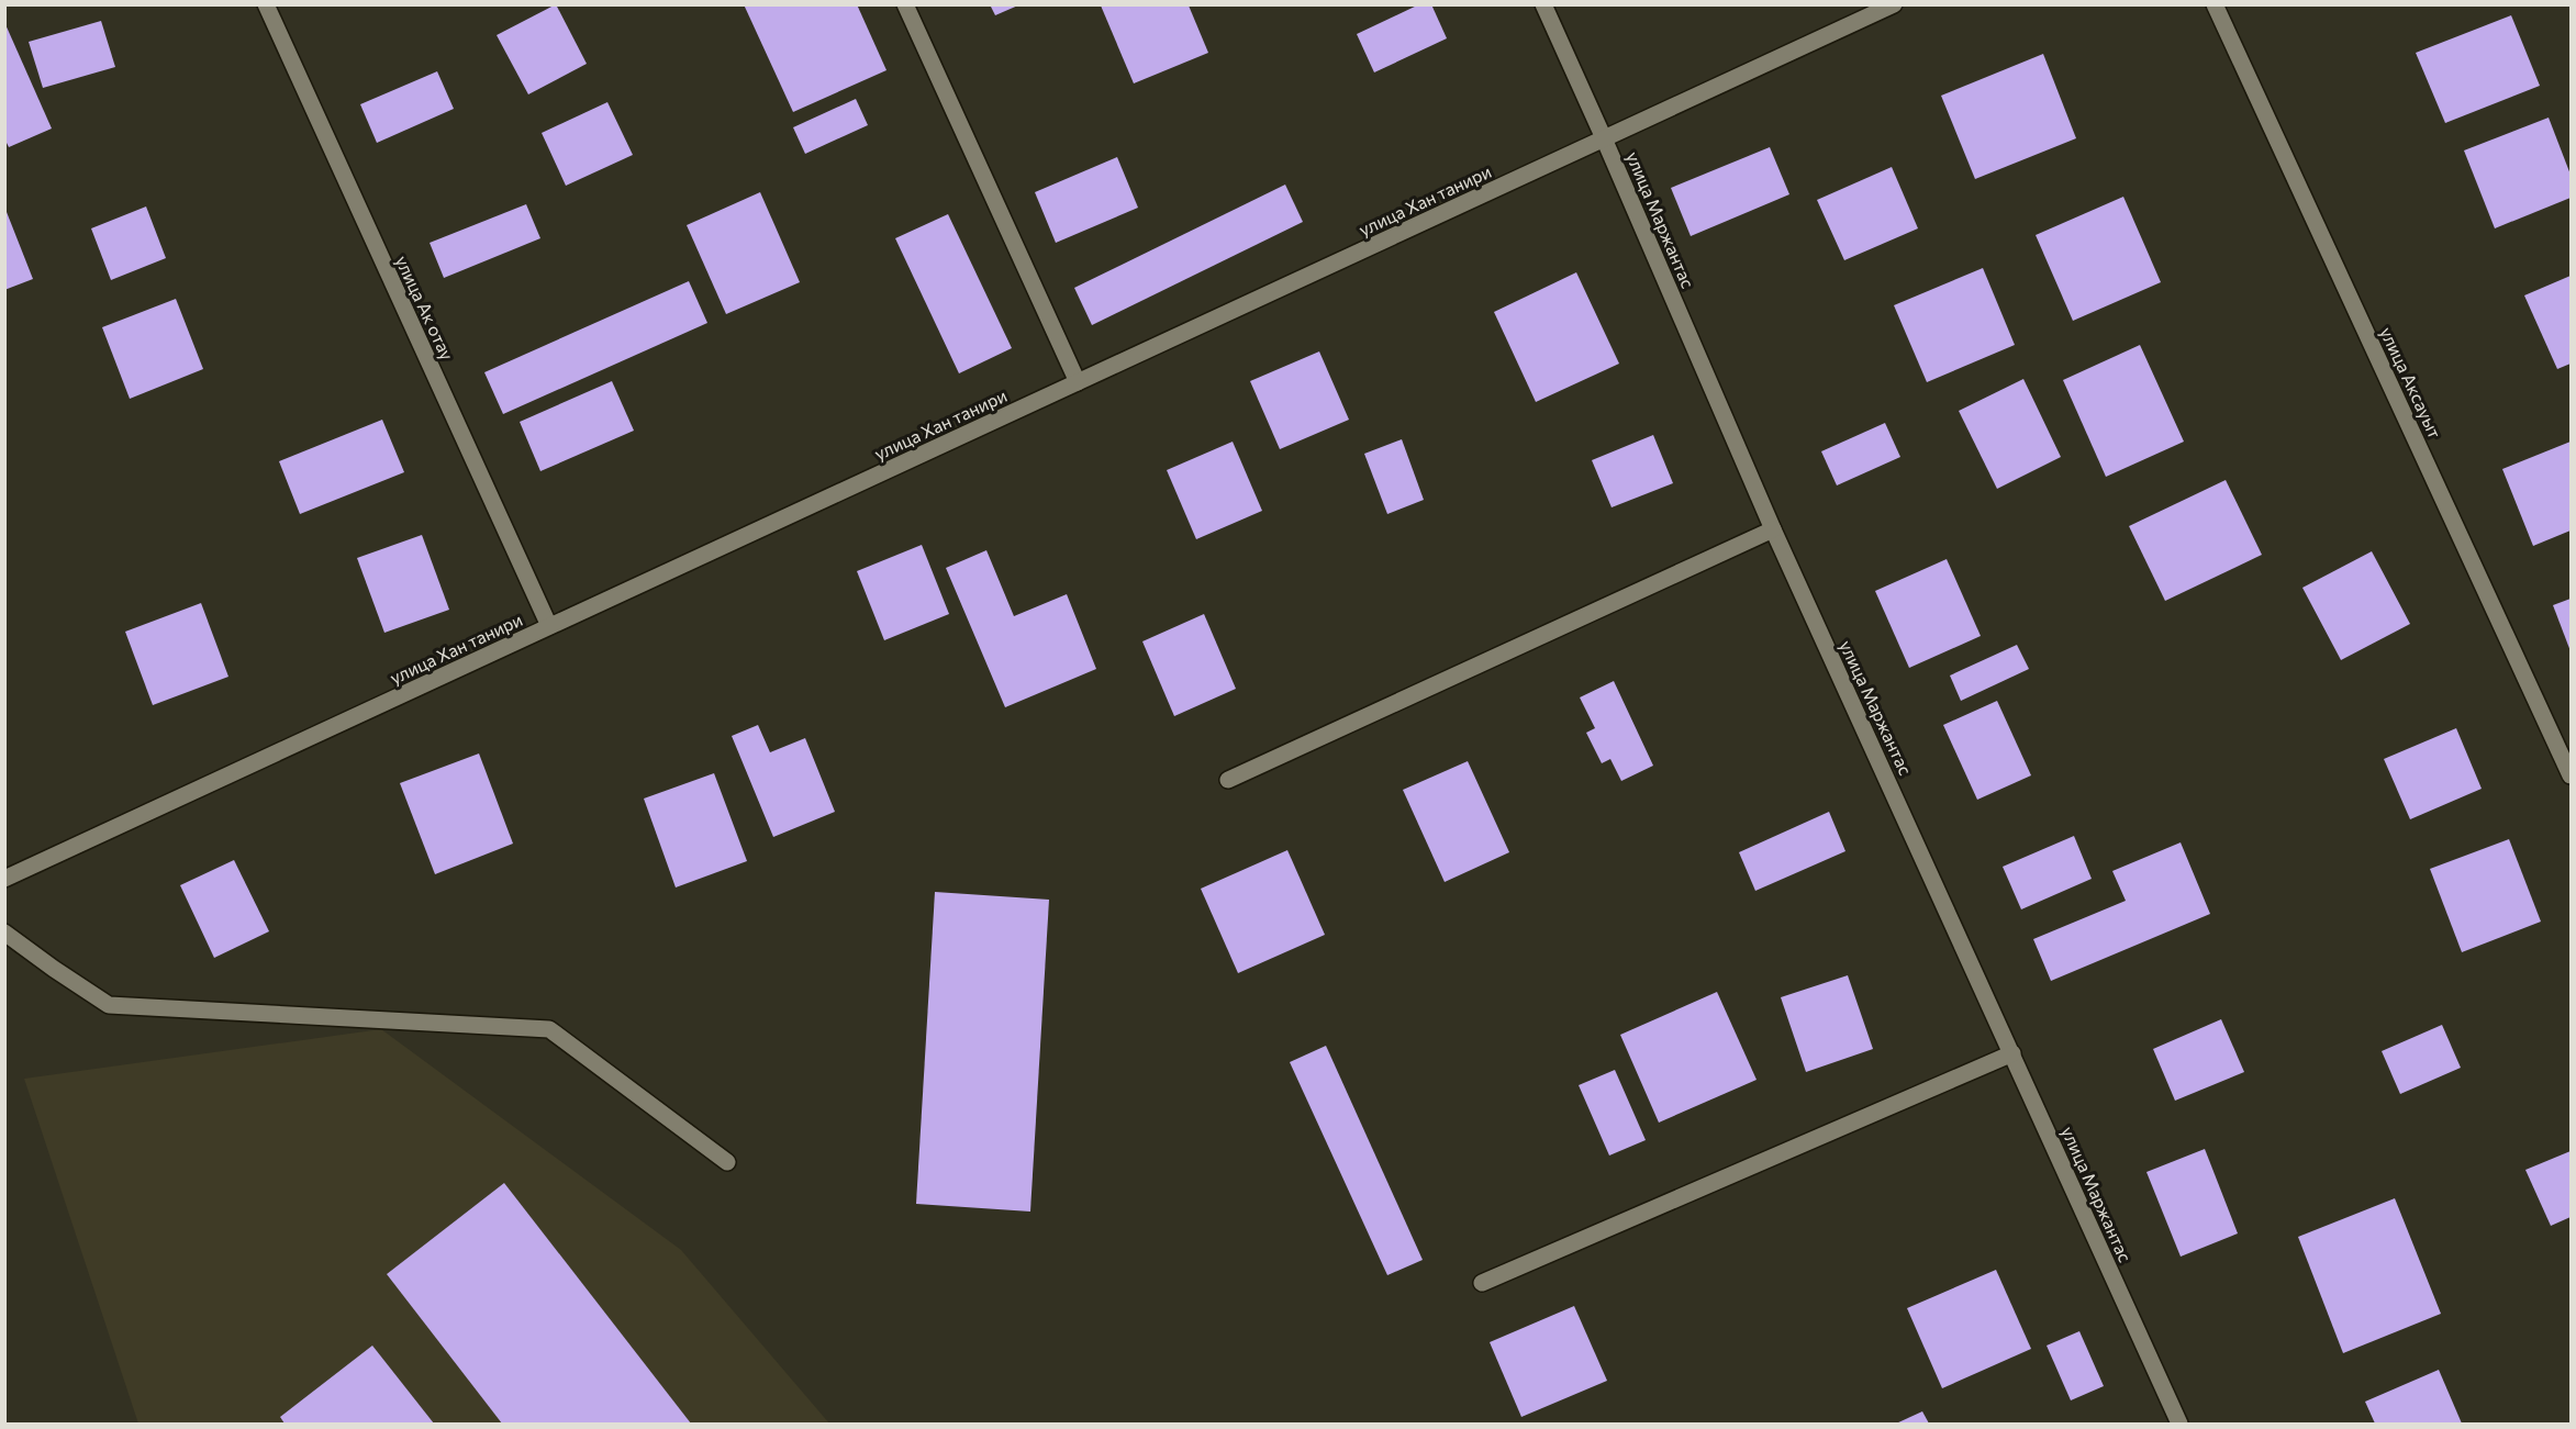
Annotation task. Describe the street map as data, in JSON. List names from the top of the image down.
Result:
{
  "streets": {
    "street": [
      "улица Хан танири",
      "улица Маржантас",
      "улица Ак отау",
      "улица Аксауыт"
    ]
  },
  "crossings": [
    ["улица Хан танири", "улица Маржантас"],
    ["улица Хан танири", "улица Ак отау"]
  ]
}
